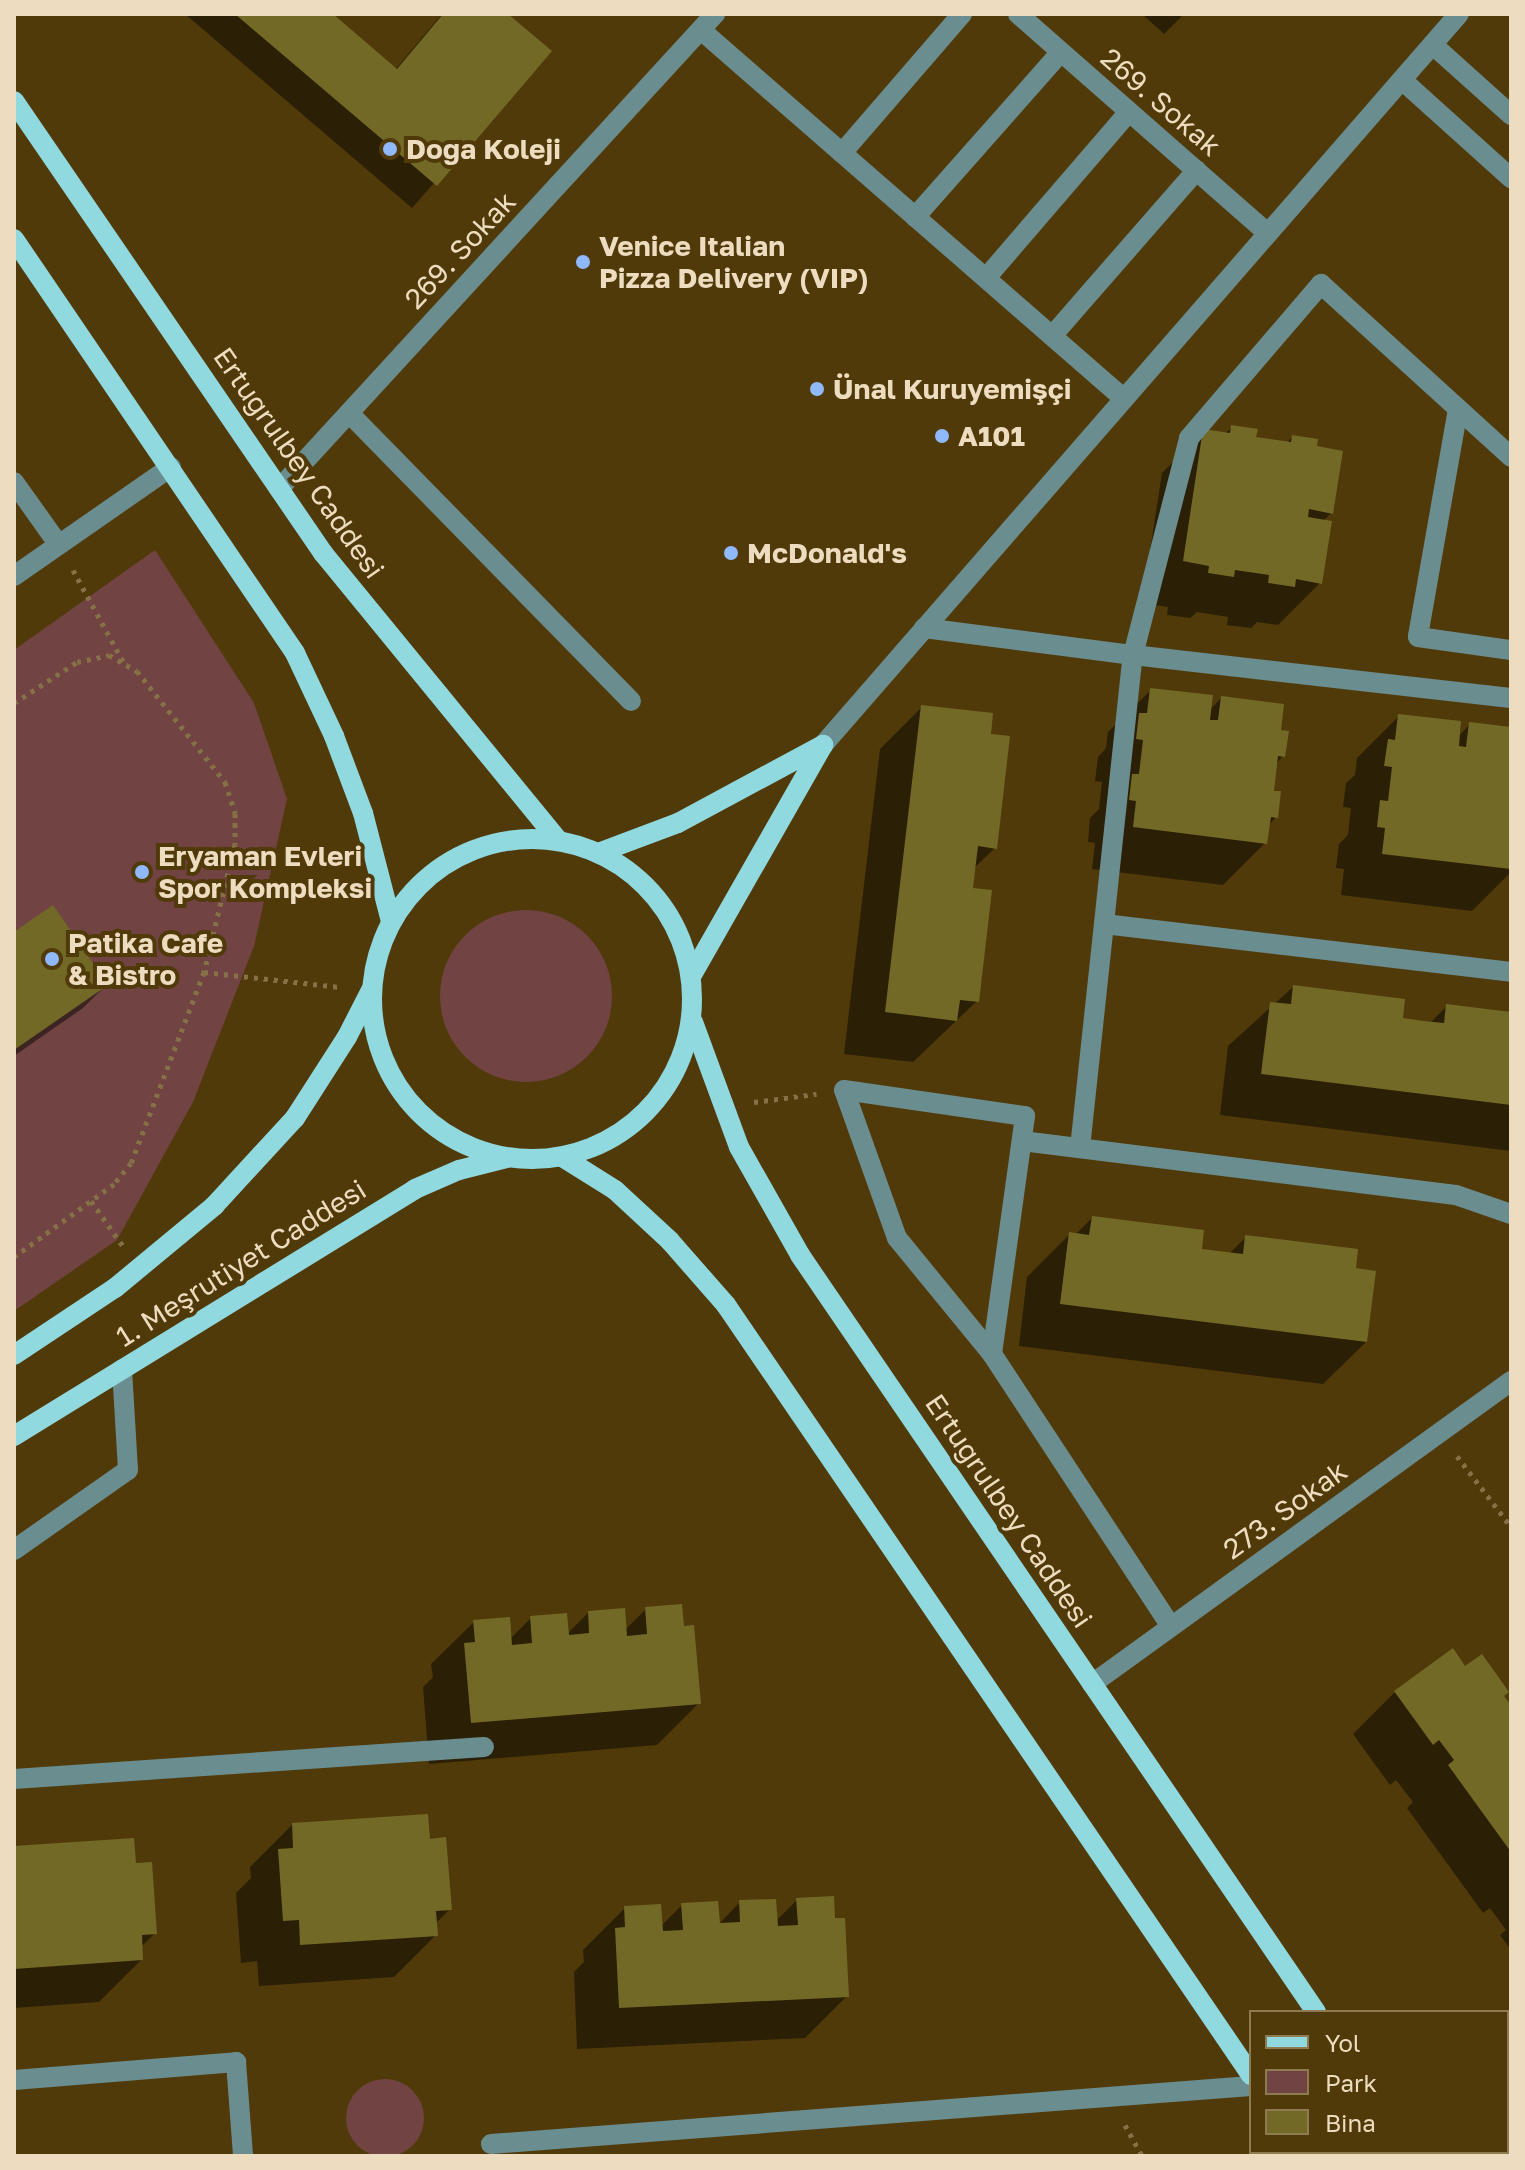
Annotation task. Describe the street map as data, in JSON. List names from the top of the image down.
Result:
{
  "streets": {
    "main road": ["Ertuğrulbey Caddesi", "1. Meşrutiyet Caddesi"],
    "street": ["269. Sokak", "273. Sokak"]
  },
  "crossings": [
    ["269. Sokak", "Ertuğrulbey Caddesi"],
    ["Ertuğrulbey Caddesi", "273. Sokak"]
  ],
  "places": [
    "Doğa Koleji",
    "Venice Italian Pizza Delivery (VIP)",
    "Ünal Kuruyemişçi",
    "A101",
    "McDonald's",
    "Eryaman Evleri Spor Kompleksi",
    "Patika Cafe & Bistro"
  ],
  "legend": ["Yol", "Park", "Bina"]
}
